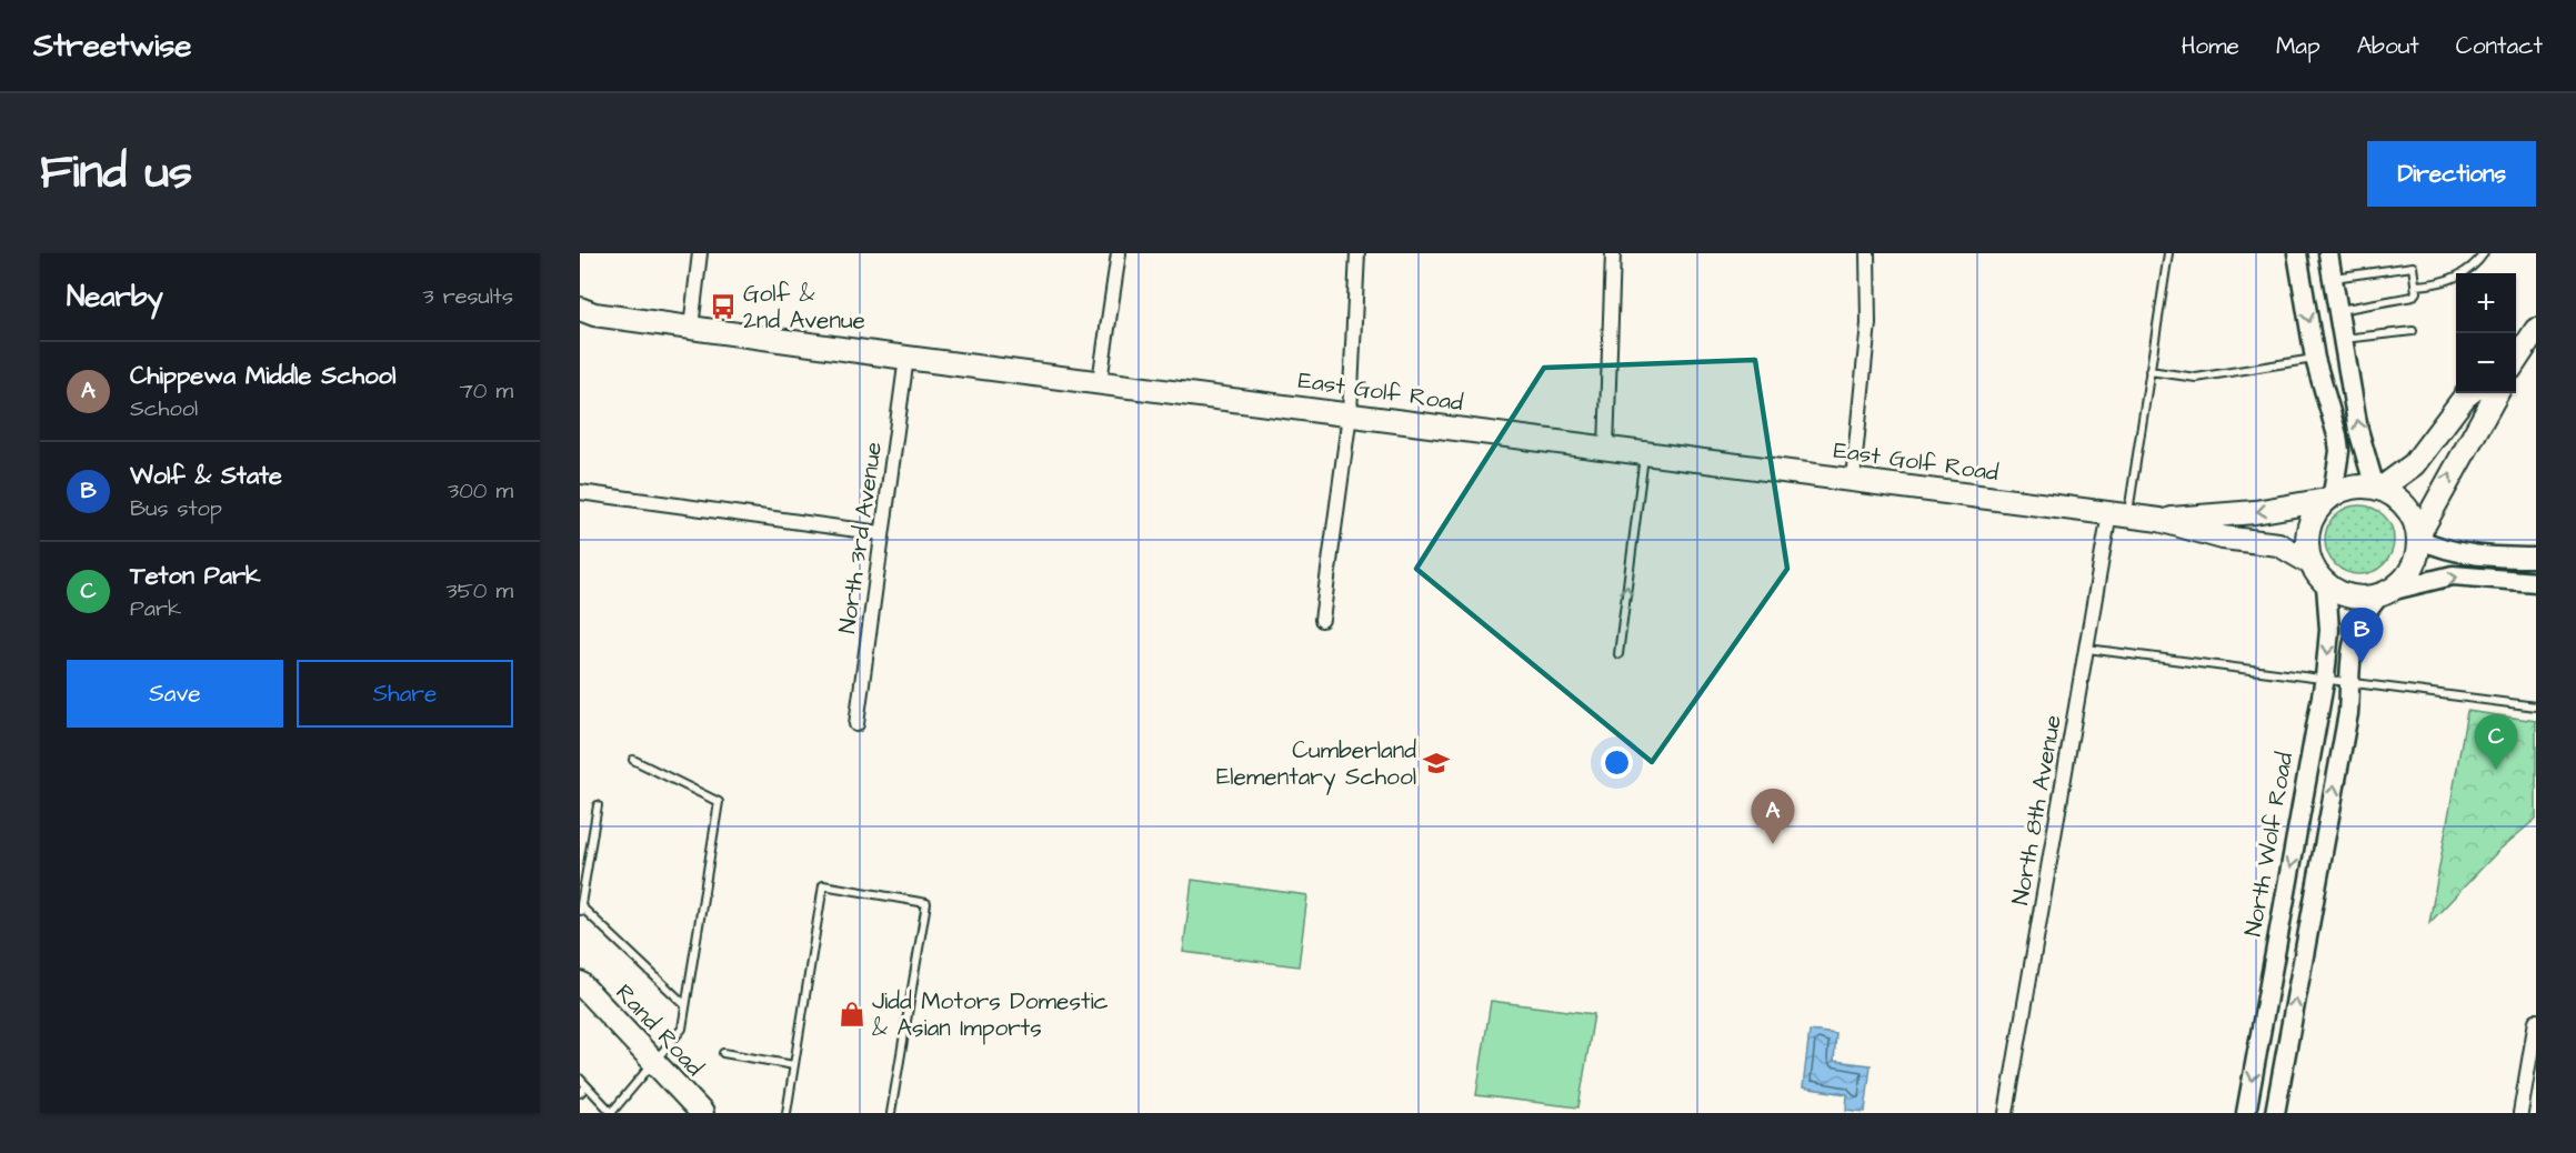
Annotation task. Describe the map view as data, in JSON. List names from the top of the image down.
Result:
{
  "streets": {
    "main road": ["East Golf Road", "North Wolf Road", "Rand Road"],
    "street": ["North 3rd Avenue", "North 8th Avenue"]
  },
  "crossings": [
    ["East Golf Road", "North 3rd Avenue"],
    ["East Golf Road", "North 8th Avenue"],
    ["East Golf Road", "North Wolf Road"]
  ],
  "places": {
    "bus stop": ["Golf & 2nd Avenue"],
    "school or university": ["Cumberland Elementary School"],
    "shop": ["Jidd Motors Domestic & Asian Imports"]
  },
  "page": {
    "header": "Streetwise",
    "nav": [
      "Home",
      "Map",
      "About",
      "Contact"
    ],
    "title": "Find us",
    "buttons": [
      "Directions",
      ["Save", "Share"]
    ],
    "heading": ["Nearby", "3 results"],
    "map_buttons": ["+", "−"],
    "list": [
      {
        "mark": "A",
        "name": "Chippewa Middle School",
        "note": "School",
        "value": "70 m"
      },
      {
        "mark": "B",
        "name": "Wolf & State",
        "note": "Bus stop",
        "value": "300 m"
      },
      {
        "mark": "C",
        "name": "Teton Park",
        "note": "Park",
        "value": "350 m"
      }
    ],
    "pins": ["B", "C", "A"]
  }
}
